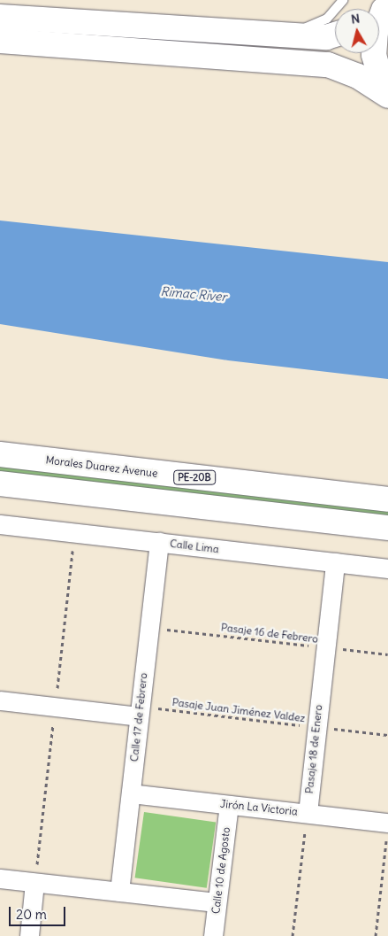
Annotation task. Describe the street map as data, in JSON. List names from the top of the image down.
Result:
{
  "streets": {
    "main road": ["Morales Duarez Avenue", "PE-20B"],
    "street": [
      "Calle Lima",
      "Calle 17 de Febrero",
      "Pasaje 18 de Enero",
      "Jirón La Victoria",
      "Calle 10 de Agosto"
    ],
    "path": ["Pasaje 16 de Febrero", "Pasaje Juan Jiménez Valdez"]
  },
  "crossings": [
    ["Calle Lima", "Calle 17 de Febrero"],
    ["Calle Lima", "Pasaje 18 de Enero"],
    ["Pasaje 16 de Febrero", "Calle 17 de Febrero"],
    ["Pasaje 16 de Febrero", "Pasaje 18 de Enero"],
    ["Pasaje Juan Jiménez Valdez", "Calle 17 de Febrero"],
    ["Pasaje Juan Jiménez Valdez", "Pasaje 18 de Enero"],
    ["Calle 17 de Febrero", "Jirón La Victoria"],
    ["Pasaje 18 de Enero", "Jirón La Victoria"],
    ["Jirón La Victoria", "Calle 10 de Agosto"]
  ],
  "water": ["Rimac River"],
  "scale_bar": "20 m",
  "north": "top"
}
